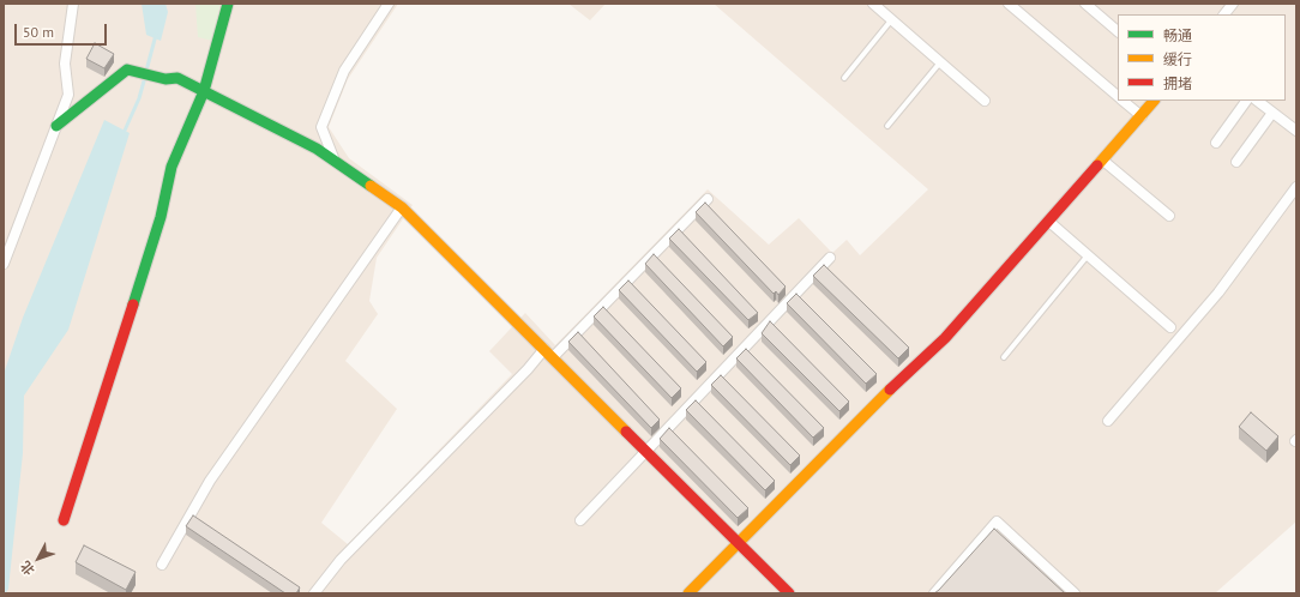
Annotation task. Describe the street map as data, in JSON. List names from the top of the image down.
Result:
{
  "legend": ["畅通", "缓行", "拥堵"],
  "scale_bar": "50 m",
  "north": "bottom left"
}
